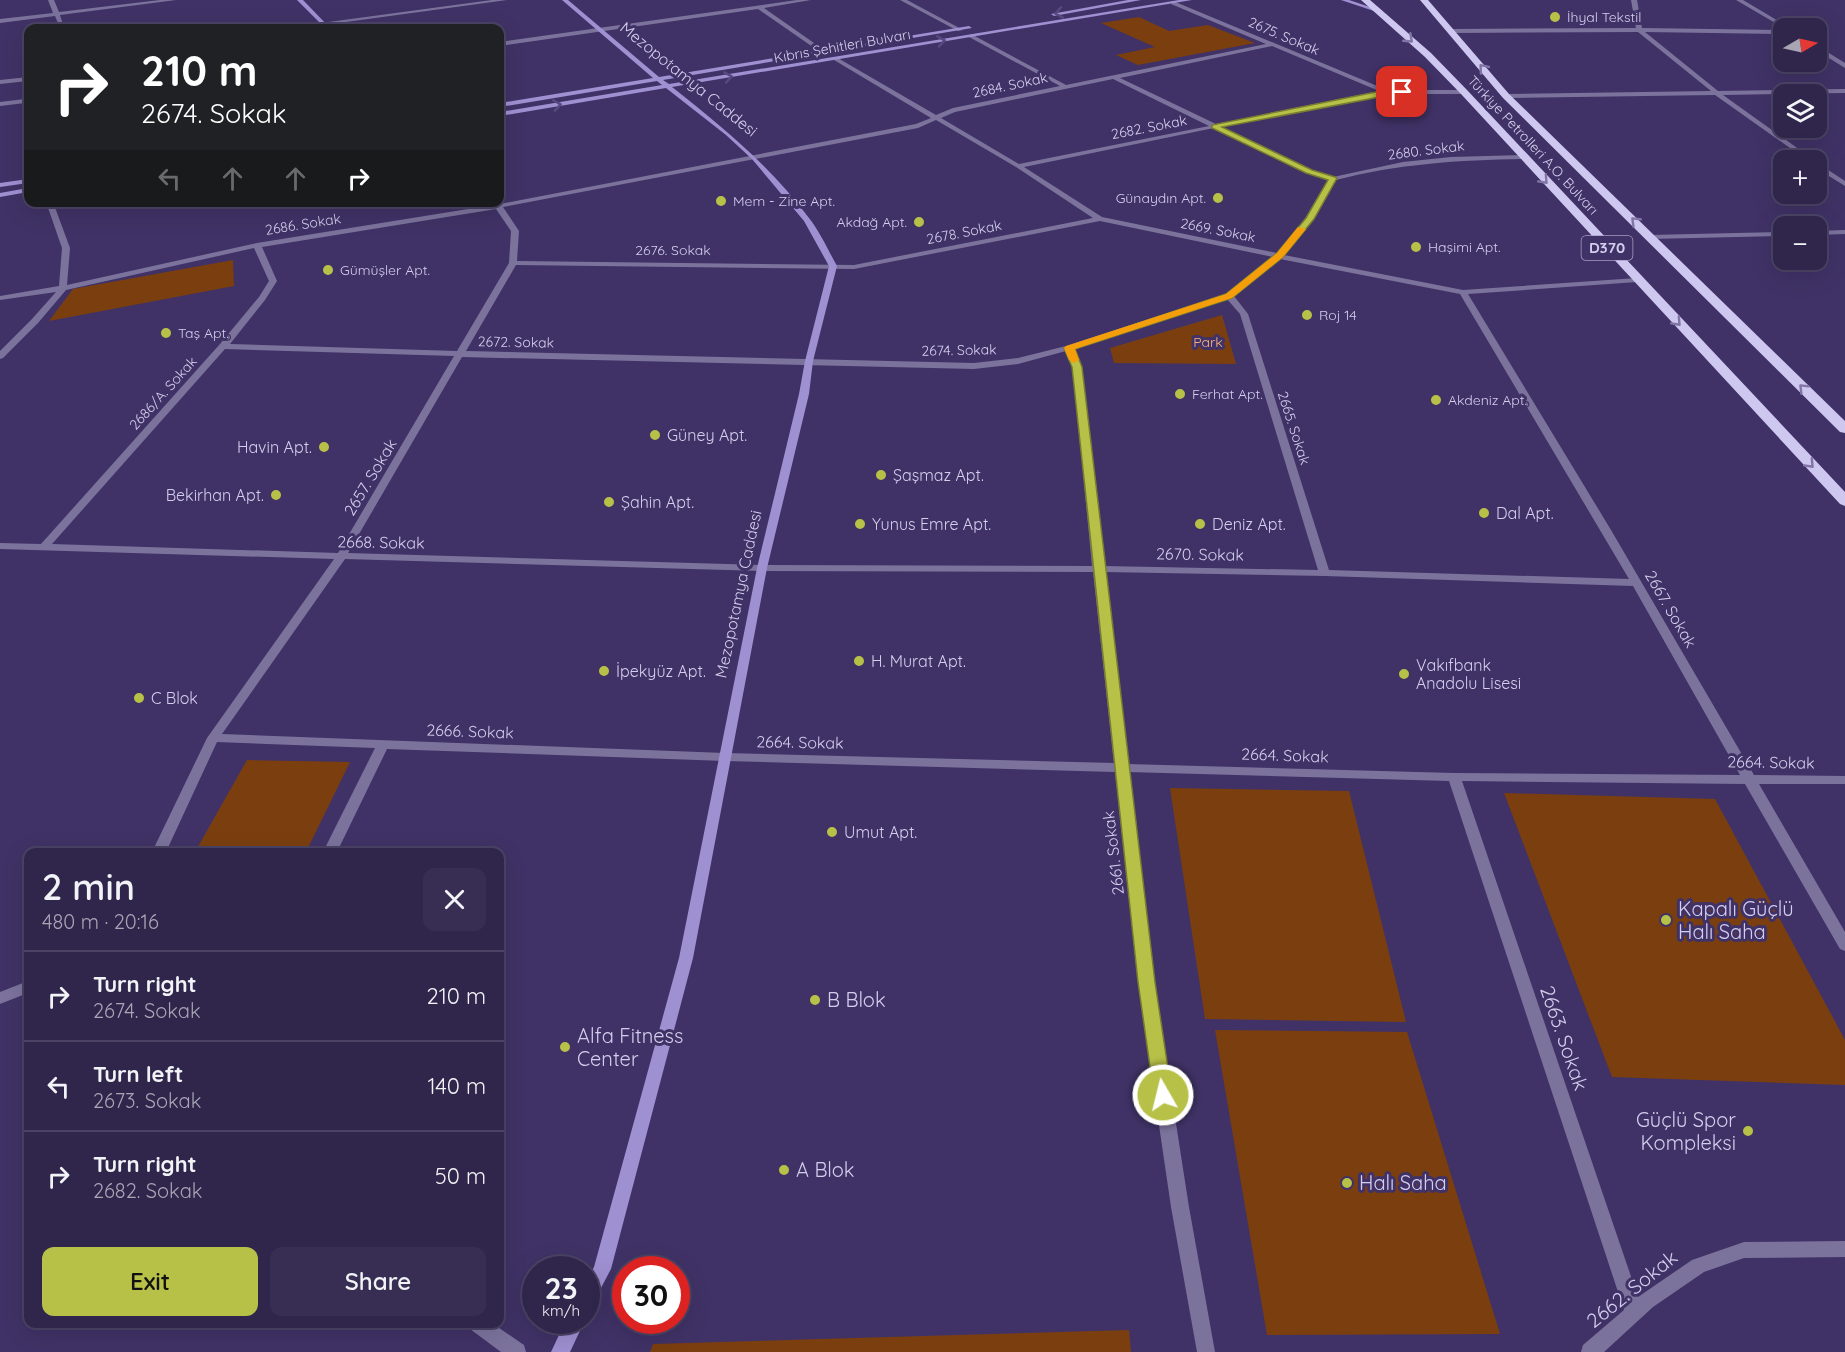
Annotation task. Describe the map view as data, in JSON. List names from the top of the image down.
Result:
{
  "streets": {
    "highway": ["Türkiye Petrolleri A.O. Bulvarı", "D370"],
    "street": [
      "2675. Sokak",
      "Kıbrıs Şehitleri Bulvarı",
      "Mezopotamya Caddesi",
      "2684. Sokak",
      "2682. Sokak",
      "2680. Sokak",
      "2686. Sokak",
      "2669. Sokak",
      "2678. Sokak",
      "2676. Sokak",
      "2672. Sokak",
      "2674. Sokak",
      "2686/A. Sokak",
      "2665. Sokak",
      "2657. Sokak",
      "2668. Sokak",
      "2670. Sokak",
      "2667. Sokak",
      "2666. Sokak",
      "2664. Sokak",
      "2661. Sokak",
      "2663. Sokak",
      "2662. Sokak"
    ]
  },
  "crossings": [
    ["2675. Sokak", "Kıbrıs Şehitleri Bulvarı"],
    ["2675. Sokak", "2684. Sokak"],
    ["2675. Sokak", "2682. Sokak"],
    ["Kıbrıs Şehitleri Bulvarı", "Mezopotamya Caddesi"],
    ["Kıbrıs Şehitleri Bulvarı", "2669. Sokak"],
    ["Mezopotamya Caddesi", "2684. Sokak"],
    ["Mezopotamya Caddesi", "2686. Sokak"],
    ["Mezopotamya Caddesi", "2678. Sokak"],
    ["Mezopotamya Caddesi", "2676. Sokak"],
    ["Mezopotamya Caddesi", "2672. Sokak"],
    ["Mezopotamya Caddesi", "2674. Sokak"],
    ["Mezopotamya Caddesi", "2668. Sokak"],
    ["Mezopotamya Caddesi", "2670. Sokak"],
    ["Mezopotamya Caddesi", "2666. Sokak"],
    ["Mezopotamya Caddesi", "2664. Sokak"],
    ["2684. Sokak", "2686. Sokak"],
    ["2684. Sokak", "2669. Sokak"],
    ["2682. Sokak", "Türkiye Petrolleri A.O. Bulvarı"],
    ["2682. Sokak", "2669. Sokak"],
    ["Türkiye Petrolleri A.O. Bulvarı", "2680. Sokak"],
    ["Türkiye Petrolleri A.O. Bulvarı", "2669. Sokak"],
    ["2680. Sokak", "2674. Sokak"],
    ["2686. Sokak", "2686/A. Sokak"],
    ["2669. Sokak", "2678. Sokak"],
    ["2669. Sokak", "2674. Sokak"],
    ["2669. Sokak", "2667. Sokak"],
    ["2678. Sokak", "2676. Sokak"],
    ["2676. Sokak", "2657. Sokak"],
    ["2672. Sokak", "2674. Sokak"],
    ["2672. Sokak", "2686/A. Sokak"],
    ["2672. Sokak", "2657. Sokak"],
    ["2674. Sokak", "2665. Sokak"],
    ["2674. Sokak", "2661. Sokak"],
    ["2686/A. Sokak", "2668. Sokak"],
    ["2665. Sokak", "2670. Sokak"],
    ["2657. Sokak", "2668. Sokak"],
    ["2657. Sokak", "2666. Sokak"],
    ["2668. Sokak", "2670. Sokak"],
    ["2670. Sokak", "2667. Sokak"],
    ["2670. Sokak", "2661. Sokak"],
    ["2667. Sokak", "2664. Sokak"],
    ["2666. Sokak", "2664. Sokak"],
    ["2664. Sokak", "2661. Sokak"],
    ["2664. Sokak", "2663. Sokak"],
    ["2663. Sokak", "2662. Sokak"]
  ],
  "parks": ["Park"],
  "places": [
    "İhyal Tekstil",
    "Günaydın Apt.",
    "Mem - Zine Apt.",
    "Akdağ Apt.",
    "Haşimi Apt.",
    "Gümüşler Apt.",
    "Roj 14",
    "Taş Apt.",
    "Ferhat Apt.",
    "Akdeniz Apt.",
    "Güney Apt.",
    "Havin Apt.",
    "Şaşmaz Apt.",
    "Bekirhan Apt.",
    "Şahin Apt.",
    "Dal Apt.",
    "Yunus Emre Apt.",
    "Deniz Apt.",
    "H. Murat Apt.",
    "İpekyüz Apt.",
    "Vakıfbank Anadolu Lisesi",
    "C Blok",
    "Umut Apt.",
    "Kapalı Güçlü Halı Saha",
    "B Blok",
    "Alfa Fitness Center",
    "Güçlü Spor Kompleksi",
    "A Blok",
    "Halı Saha"
  ],
  "north": "right",
  "page": {
    "map_buttons": ["+", "−"],
    "turn": ["210 m", "2674. Sokak"],
    "heading": ["2 min", "480 m · 20:16"],
    "list": [
      {
        "name": "Turn right",
        "note": "2674. Sokak",
        "value": "210 m"
      },
      {
        "name": "Turn left",
        "note": "2673. Sokak",
        "value": "140 m"
      },
      {
        "name": "Turn right",
        "note": "2682. Sokak",
        "value": "50 m"
      }
    ],
    "buttons": ["Exit", "Share"],
    "speed": "23 km/h",
    "limit": "30"
  }
}
